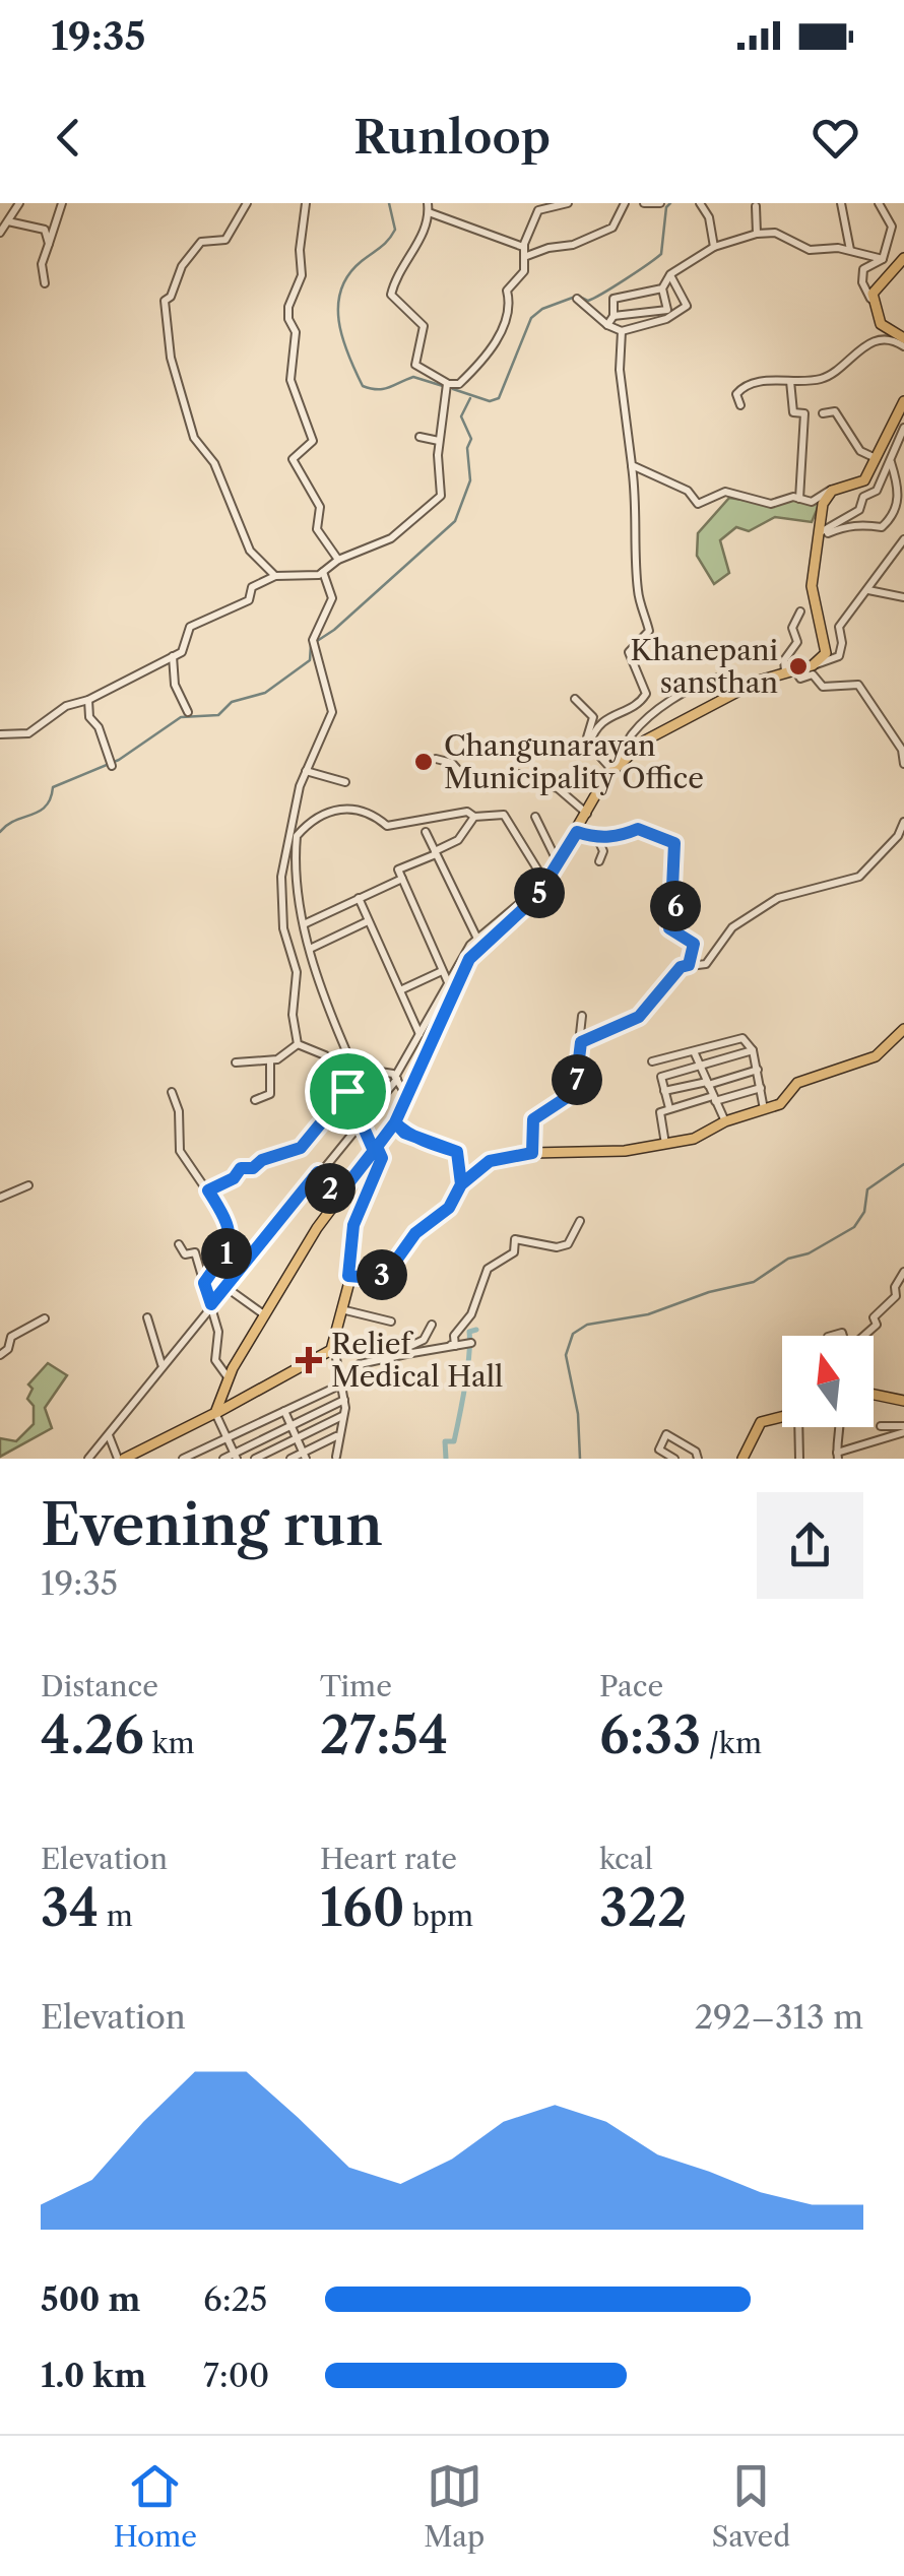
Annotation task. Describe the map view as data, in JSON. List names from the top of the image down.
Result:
{
  "places": {
    "other": ["Khanepani sansthan", "Changunarayan Municipality Office"],
    "health": ["Relief Medical Hall"]
  },
  "north": "top",
  "page": {
    "status": "19:35",
    "header": "Runloop",
    "pins": [
      "5",
      "6",
      "7",
      "2",
      "1",
      "3"
    ],
    "heading": ["Evening run", "19:35"],
    "stats": [
      ["Distance", "4.26 km"],
      ["Time", "27:54"],
      ["Pace", "6:33 /km"],
      ["Elevation", "34 m"],
      ["Heart rate", "160 bpm"],
      ["kcal", "322"]
    ],
    "chart": ["Elevation", "292–313 m"],
    "list": [
      {
        "name": "500 m",
        "note": "6:25"
      },
      {
        "name": "1.0 km",
        "note": "7:00"
      }
    ],
    "tabs": ["Home", "Map", "Saved"]
  }
}
